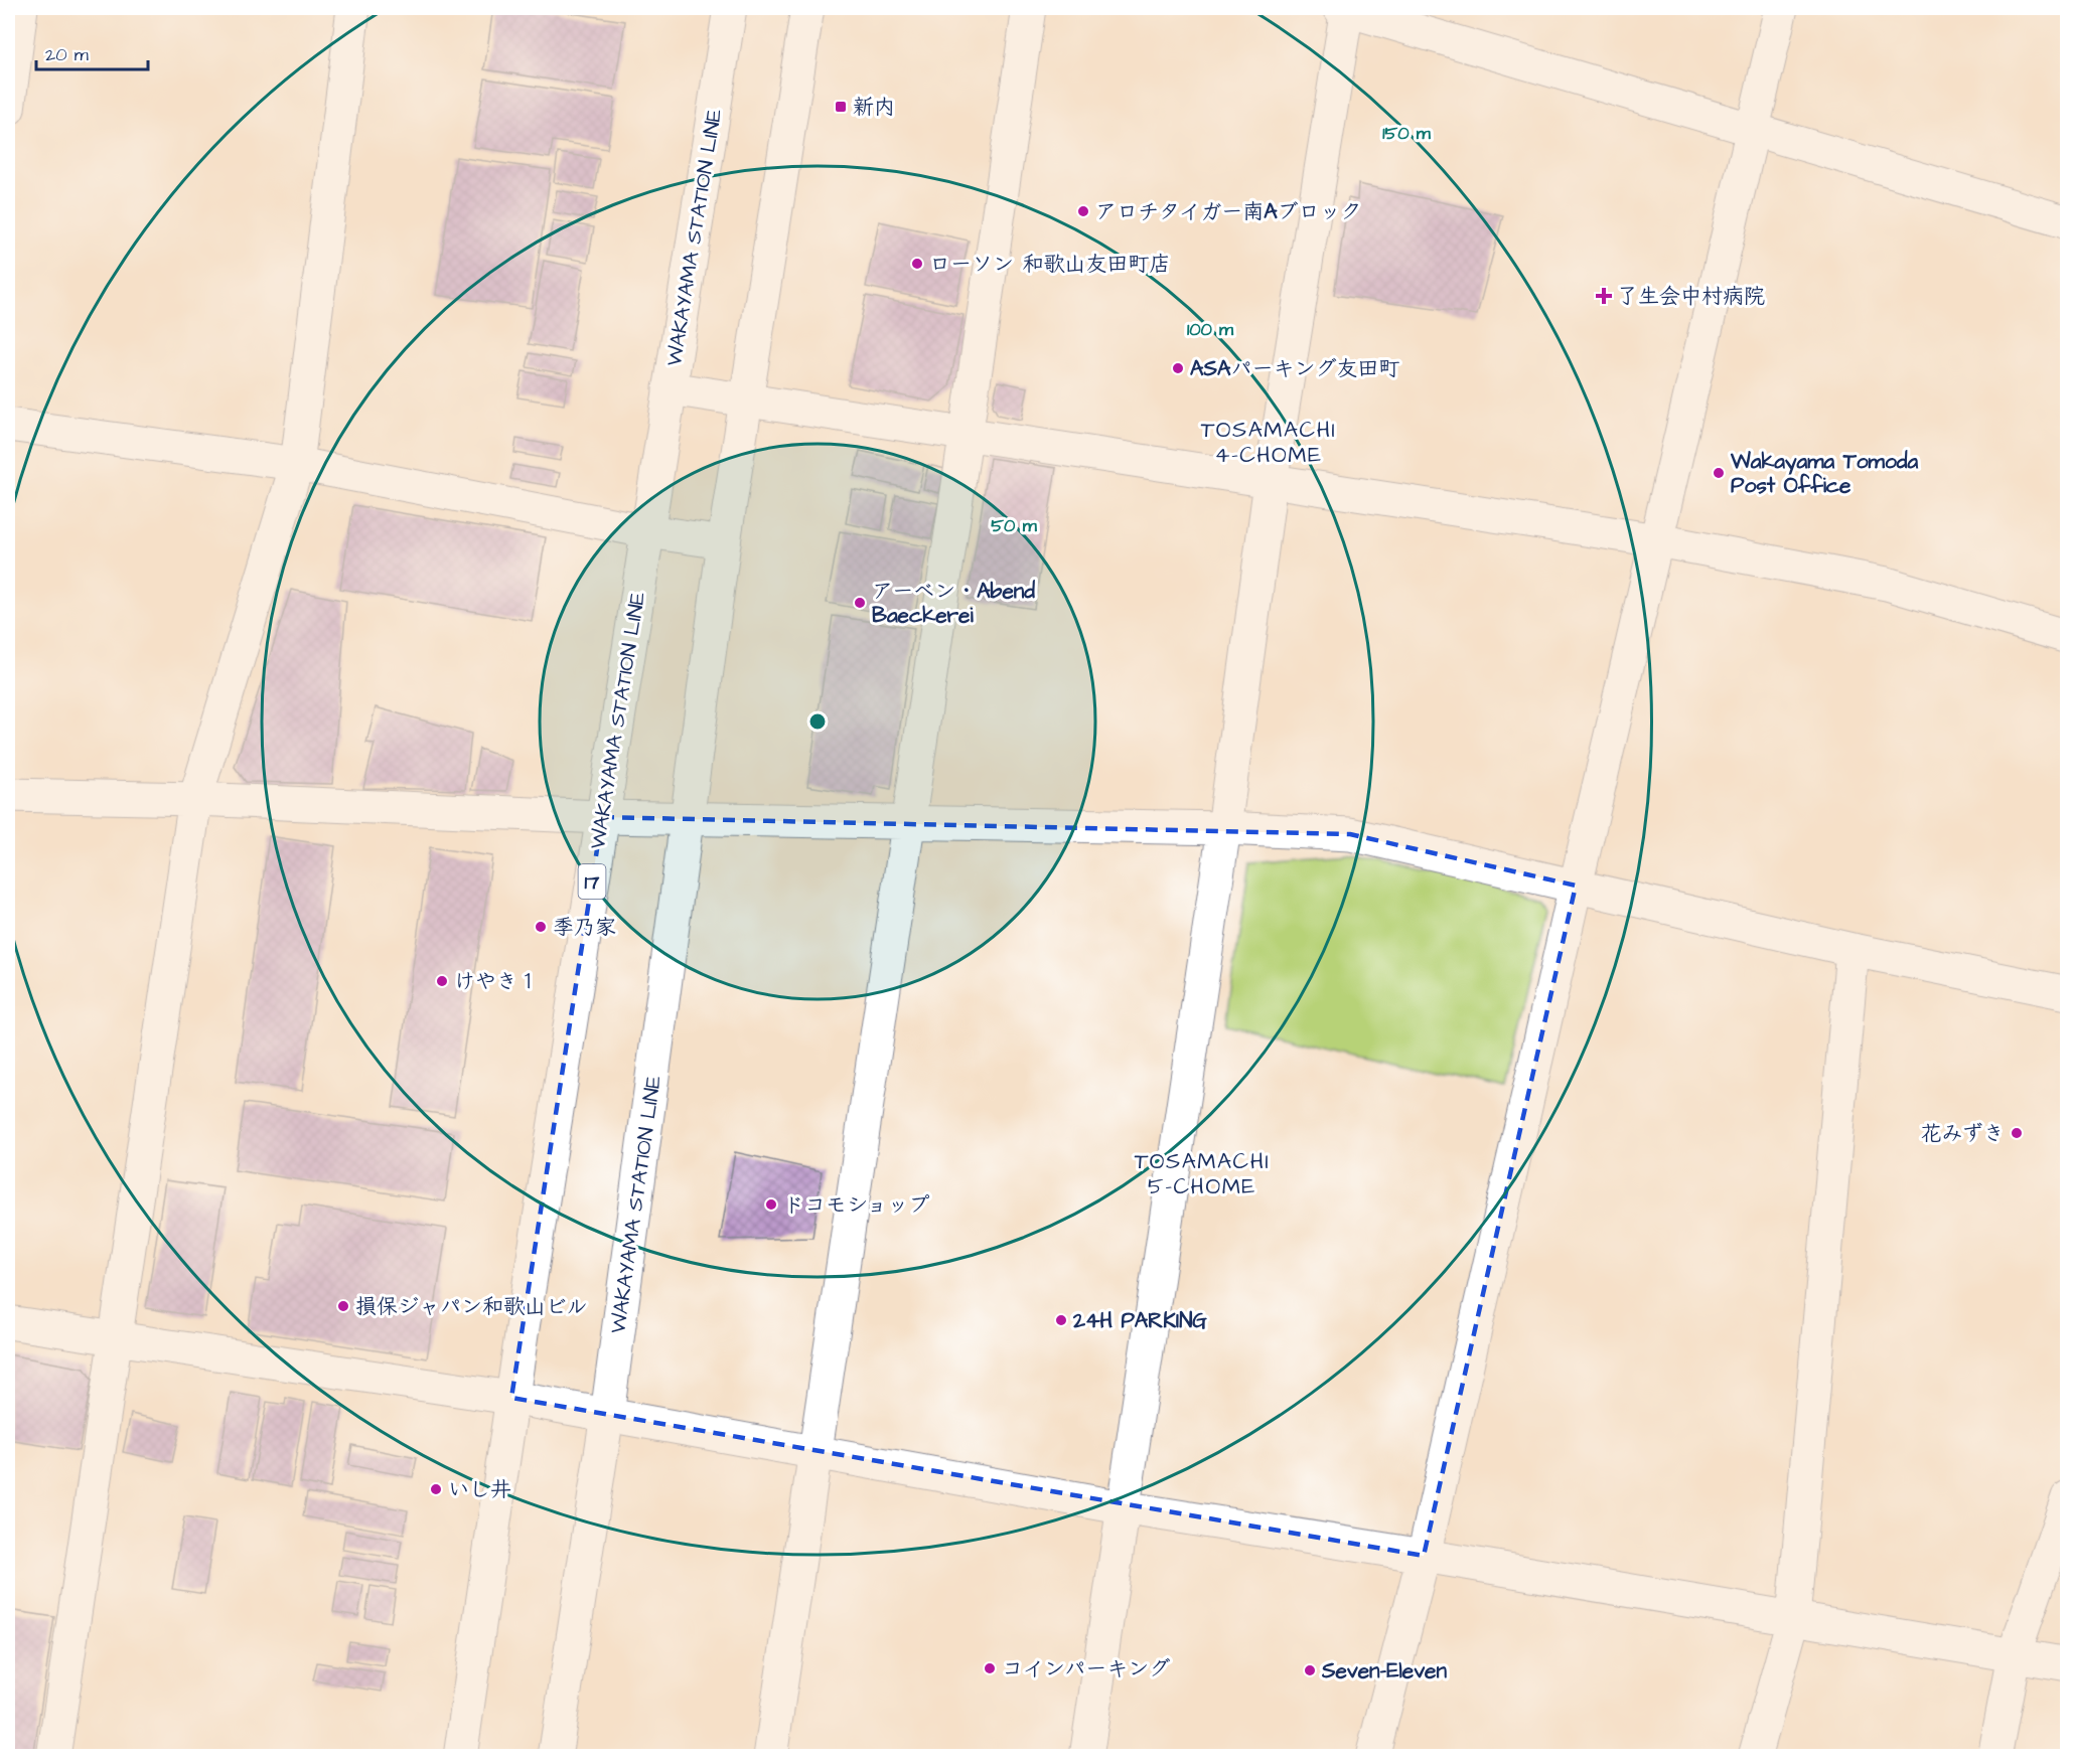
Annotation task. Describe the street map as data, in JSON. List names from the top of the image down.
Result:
{
  "streets": {
    "street": ["WAKAYAMA STATION LINE", "17"]
  },
  "districts": ["TOSAMACHI 4-CHOME", "TOSAMACHI 5-CHOME"],
  "places": {
    "transit": ["新内"],
    "other": [
      "アロチタイガー南Aブロック",
      "ローソン 和歌山友田町店",
      "ASAパーキング友田町",
      "Wakayama Tomoda Post Office",
      "アーベン・Abend Baeckerei",
      "季乃家",
      "けやき１",
      "花みずき",
      "ドコモショップ",
      "損保ジャパン和歌山ビル",
      "24H PARKING",
      "いし井",
      "コインパーキング",
      "Seven-Eleven"
    ],
    "health": ["了生会中村病院"]
  },
  "scale_bar": "20 m",
  "rings": ["150 m", "100 m", "50 m"]
}
